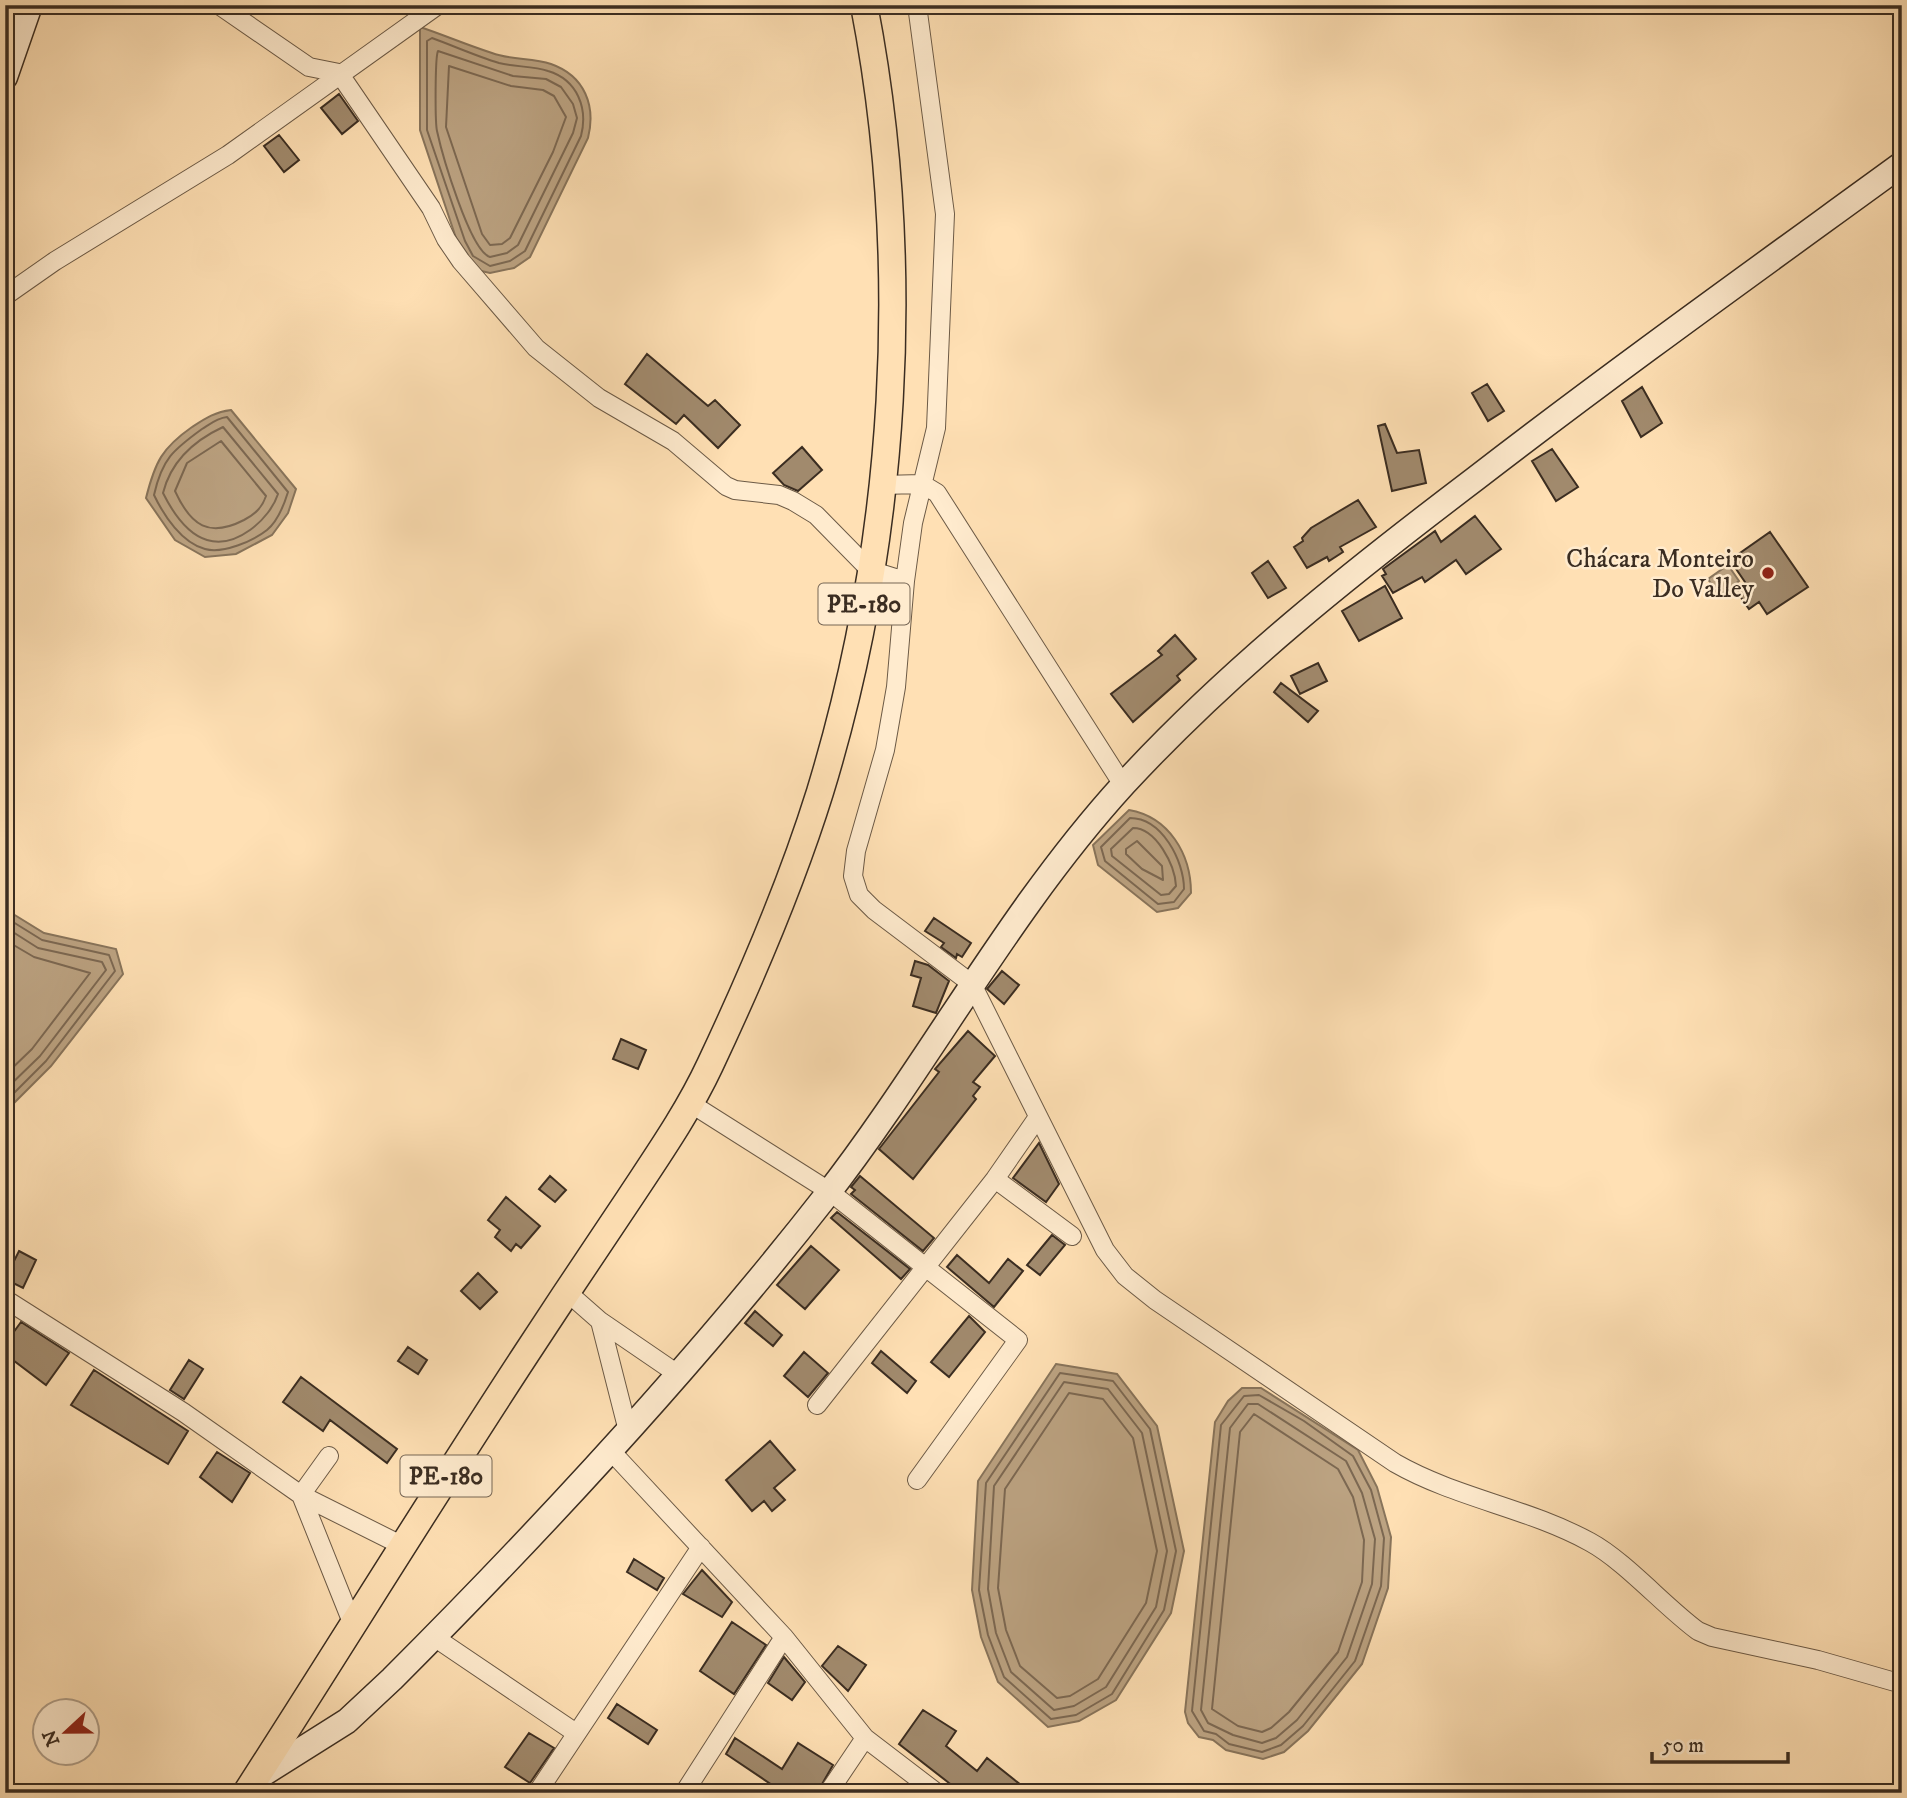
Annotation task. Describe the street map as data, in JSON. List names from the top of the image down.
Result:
{
  "streets": {
    "main road": ["PE-180"]
  },
  "places": ["Chácara Monteiro Do Valley"],
  "scale_bar": "50 m",
  "north": "left"
}
